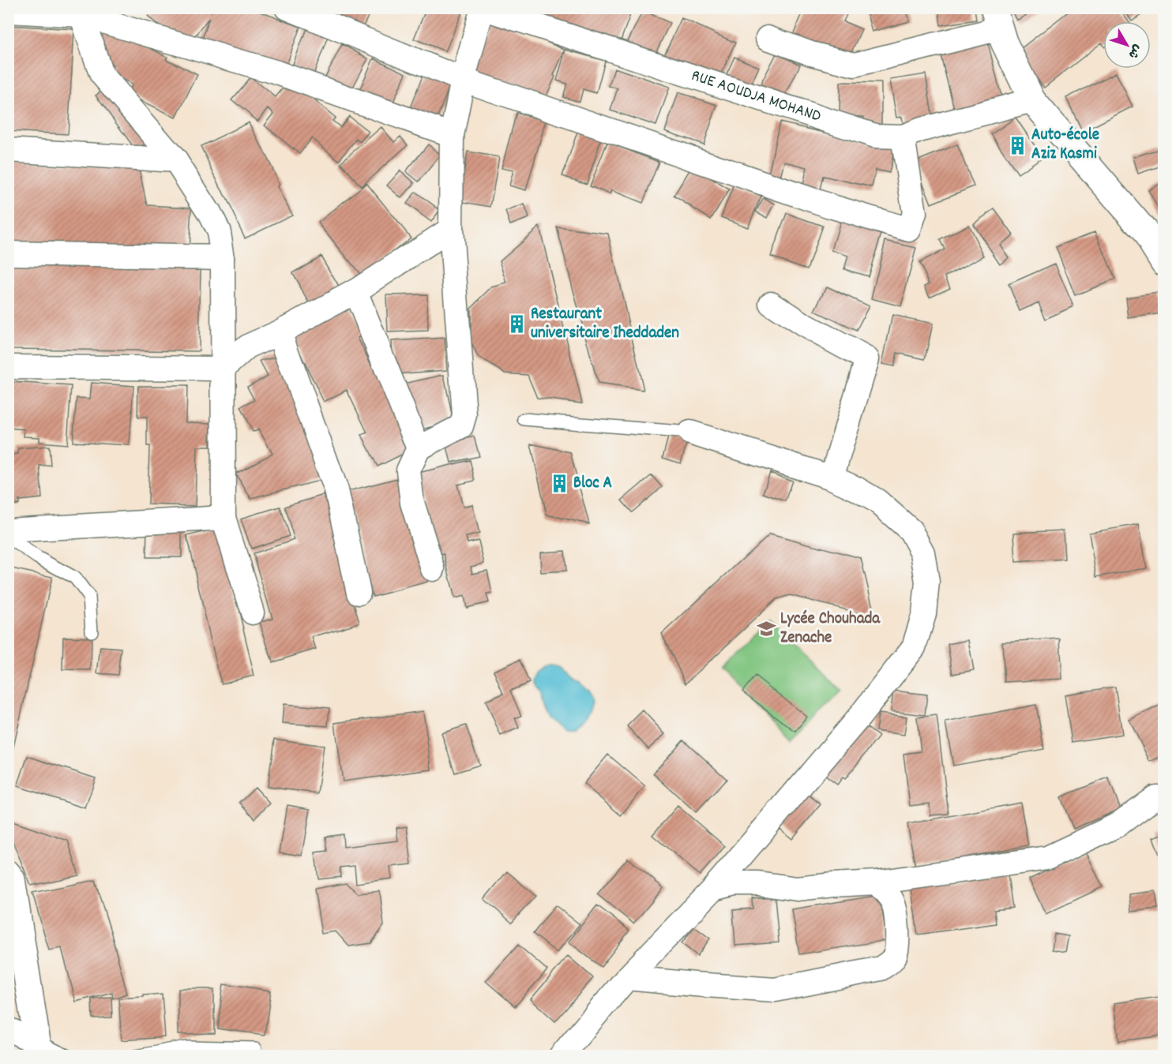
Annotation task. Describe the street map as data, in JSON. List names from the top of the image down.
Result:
{
  "streets": {
    "street": ["RUE AOUDJA MOHAND"]
  },
  "places": {
    "building": ["Auto-école Aziz Kasmi", "Restaurant universitaire Iheddaden", "Bloc A"],
    "school or university": ["Lycée Chouhada Zenache"]
  },
  "north": "bottom right"
}
